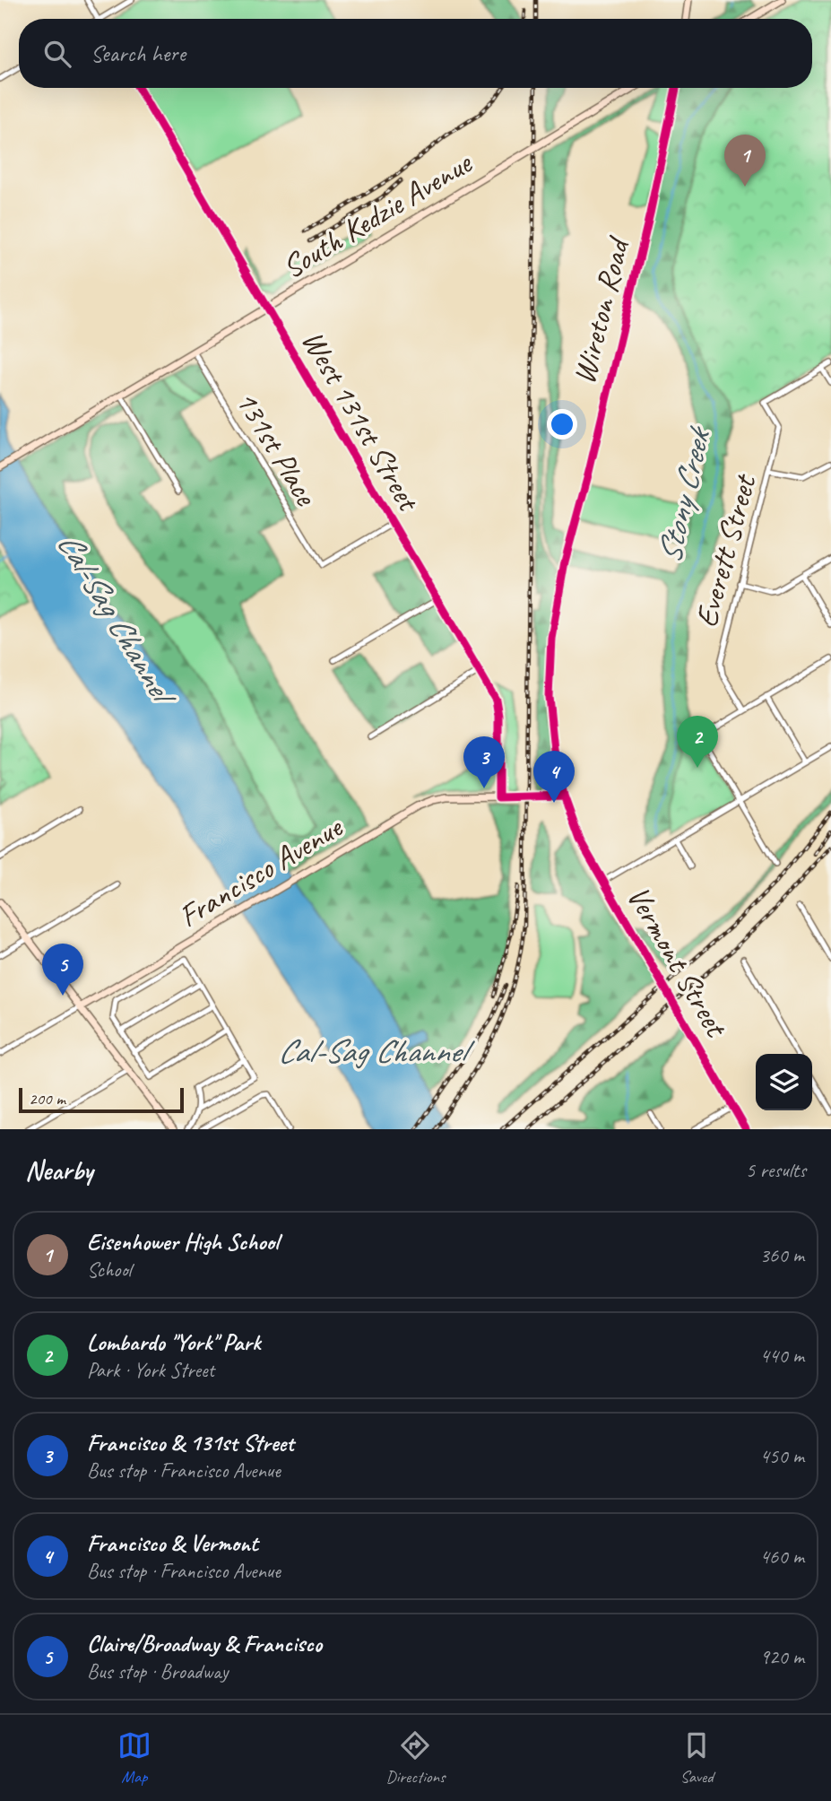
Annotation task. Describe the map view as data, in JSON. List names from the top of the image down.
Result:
{
  "streets": {
    "street": [
      "South Kedzie Avenue",
      "Wireton Road",
      "West 131st Street",
      "131st Place",
      "Everett Street",
      "Francisco Avenue",
      "Vermont Street"
    ]
  },
  "crossings": [
    ["South Kedzie Avenue", "West 131st Street"],
    ["South Kedzie Avenue", "131st Place"],
    ["Wireton Road", "Francisco Avenue"],
    ["Wireton Road", "Vermont Street"],
    ["West 131st Street", "131st Place"],
    ["West 131st Street", "Francisco Avenue"]
  ],
  "water": ["Stony Creek", "Cal-Sag Channel"],
  "scale_bar": "200 m",
  "page": {
    "search": "Search here",
    "pins": [
      "1",
      "2",
      "3",
      "4",
      "5"
    ],
    "scale": "200 m",
    "heading": ["Nearby", "5 results"],
    "list": [
      {
        "mark": "1",
        "name": "Eisenhower High School",
        "note": "School",
        "value": "360 m"
      },
      {
        "mark": "2",
        "name": "Lombardo \"York\" Park",
        "note": "Park · York Street",
        "value": "440 m"
      },
      {
        "mark": "3",
        "name": "Francisco & 131st Street",
        "note": "Bus stop · Francisco Avenue",
        "value": "450 m"
      },
      {
        "mark": "4",
        "name": "Francisco & Vermont",
        "note": "Bus stop · Francisco Avenue",
        "value": "460 m"
      },
      {
        "mark": "5",
        "name": "Claire/Broadway & Francisco",
        "note": "Bus stop · Broadway",
        "value": "920 m"
      }
    ],
    "nav": ["Map", "Directions", "Saved"]
  }
}
